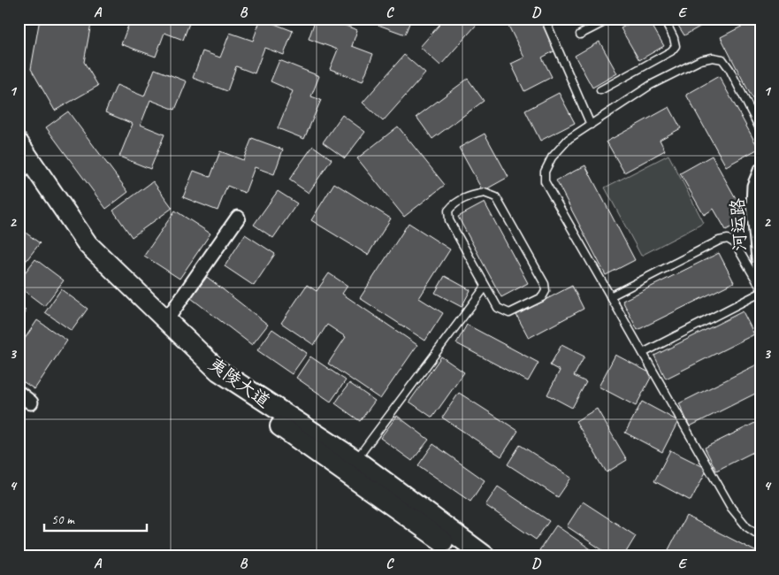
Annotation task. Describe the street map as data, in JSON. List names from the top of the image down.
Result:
{
  "streets": {
    "main road": ["夷陵大道"],
    "street": ["河运路"]
  },
  "scale_bar": "50 m",
  "grid": {
    "columns": [
      "A",
      "B",
      "C",
      "D",
      "E"
    ],
    "rows": [
      "1",
      "2",
      "3",
      "4"
    ]
  }
}
